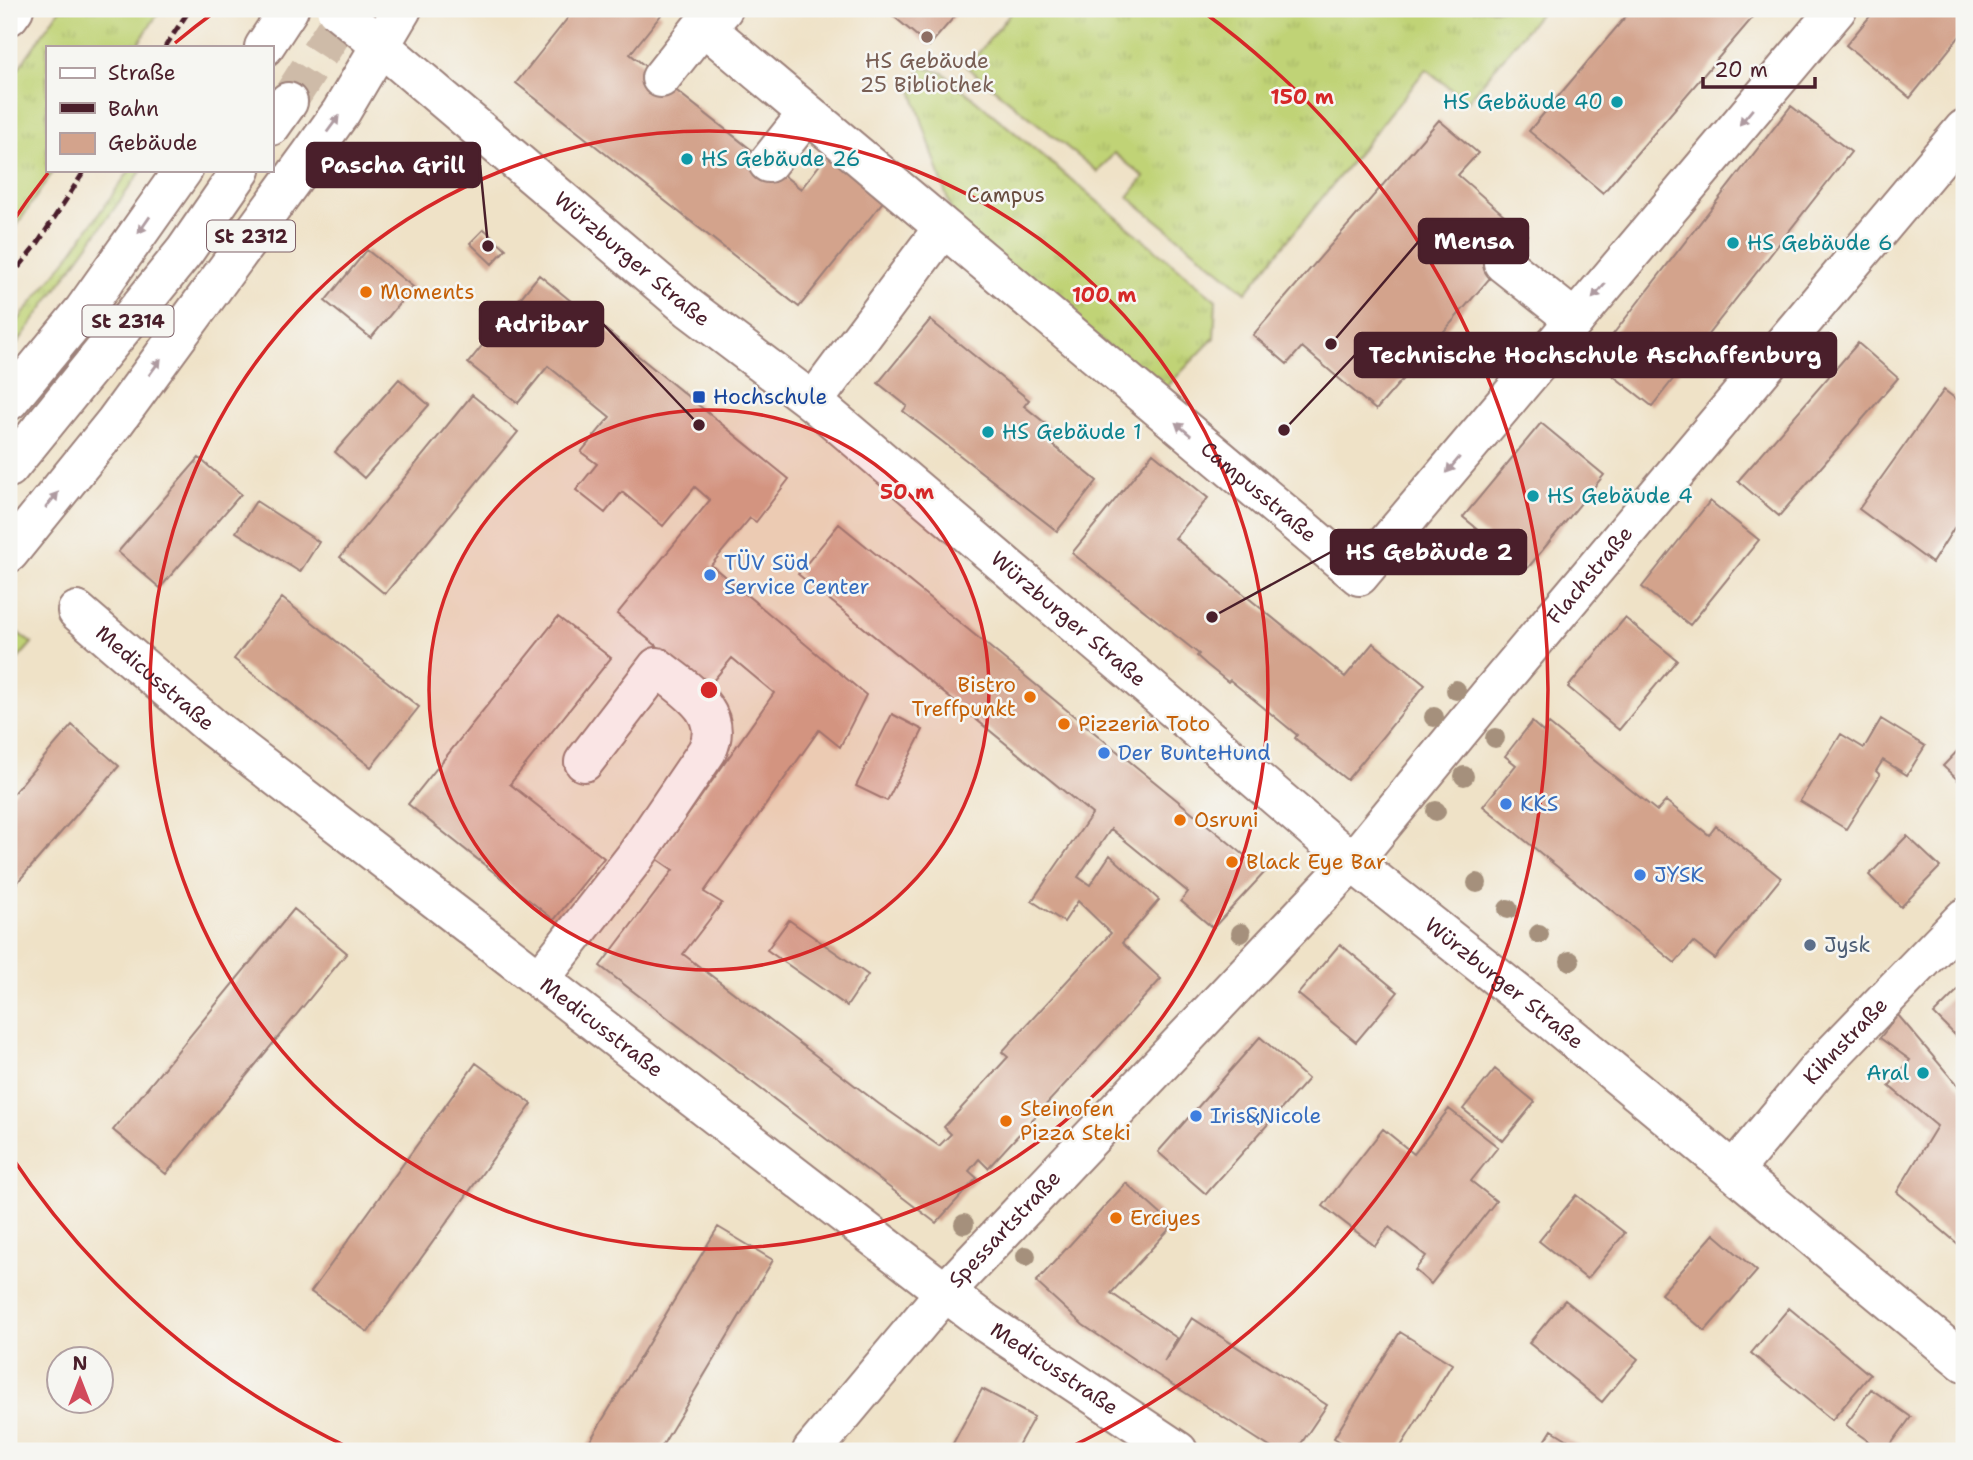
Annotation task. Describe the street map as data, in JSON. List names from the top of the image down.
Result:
{
  "streets": {
    "main road": [
      "St 2312",
      "Würzburger Straße",
      "St 2314",
      "Campusstraße",
      "Flachstraße",
      "Medicusstraße",
      "Kihnstraße",
      "Spessartstraße"
    ]
  },
  "crossings": [
    ["St 2312", "Würzburger Straße"],
    ["Würzburger Straße", "Flachstraße"],
    ["Würzburger Straße", "Kihnstraße"],
    ["Würzburger Straße", "Spessartstraße"],
    ["Flachstraße", "Spessartstraße"],
    ["Medicusstraße", "Spessartstraße"]
  ],
  "parks": ["Campus"],
  "places": {
    "other": [
      "HS Gebäude 25 Bibliothek",
      "HS Gebäude 40",
      "HS Gebäude 26",
      "HS Gebäude 6",
      "Pascha Grill",
      "Moments",
      "Mensa",
      "Adribar",
      "Technische Hochschule Aschaffenburg",
      "HS Gebäude 1",
      "HS Gebäude 4",
      "TÜV Süd Service Center",
      "HS Gebäude 2",
      "Bistro Treffpunkt",
      "Pizzeria Toto",
      "Der BunteHund",
      "KKS",
      "Osruni",
      "Black Eye Bar",
      "JYSK",
      "Jysk",
      "Aral",
      "Iris&Nicole",
      "Steinofen Pizza Steki",
      "Erciyes"
    ],
    "transit": ["Hochschule"]
  },
  "legend": ["Straße", "Bahn", "Gebäude"],
  "scale_bar": "20 m",
  "north": "top",
  "rings": ["150 m", "100 m", "50 m"]
}
